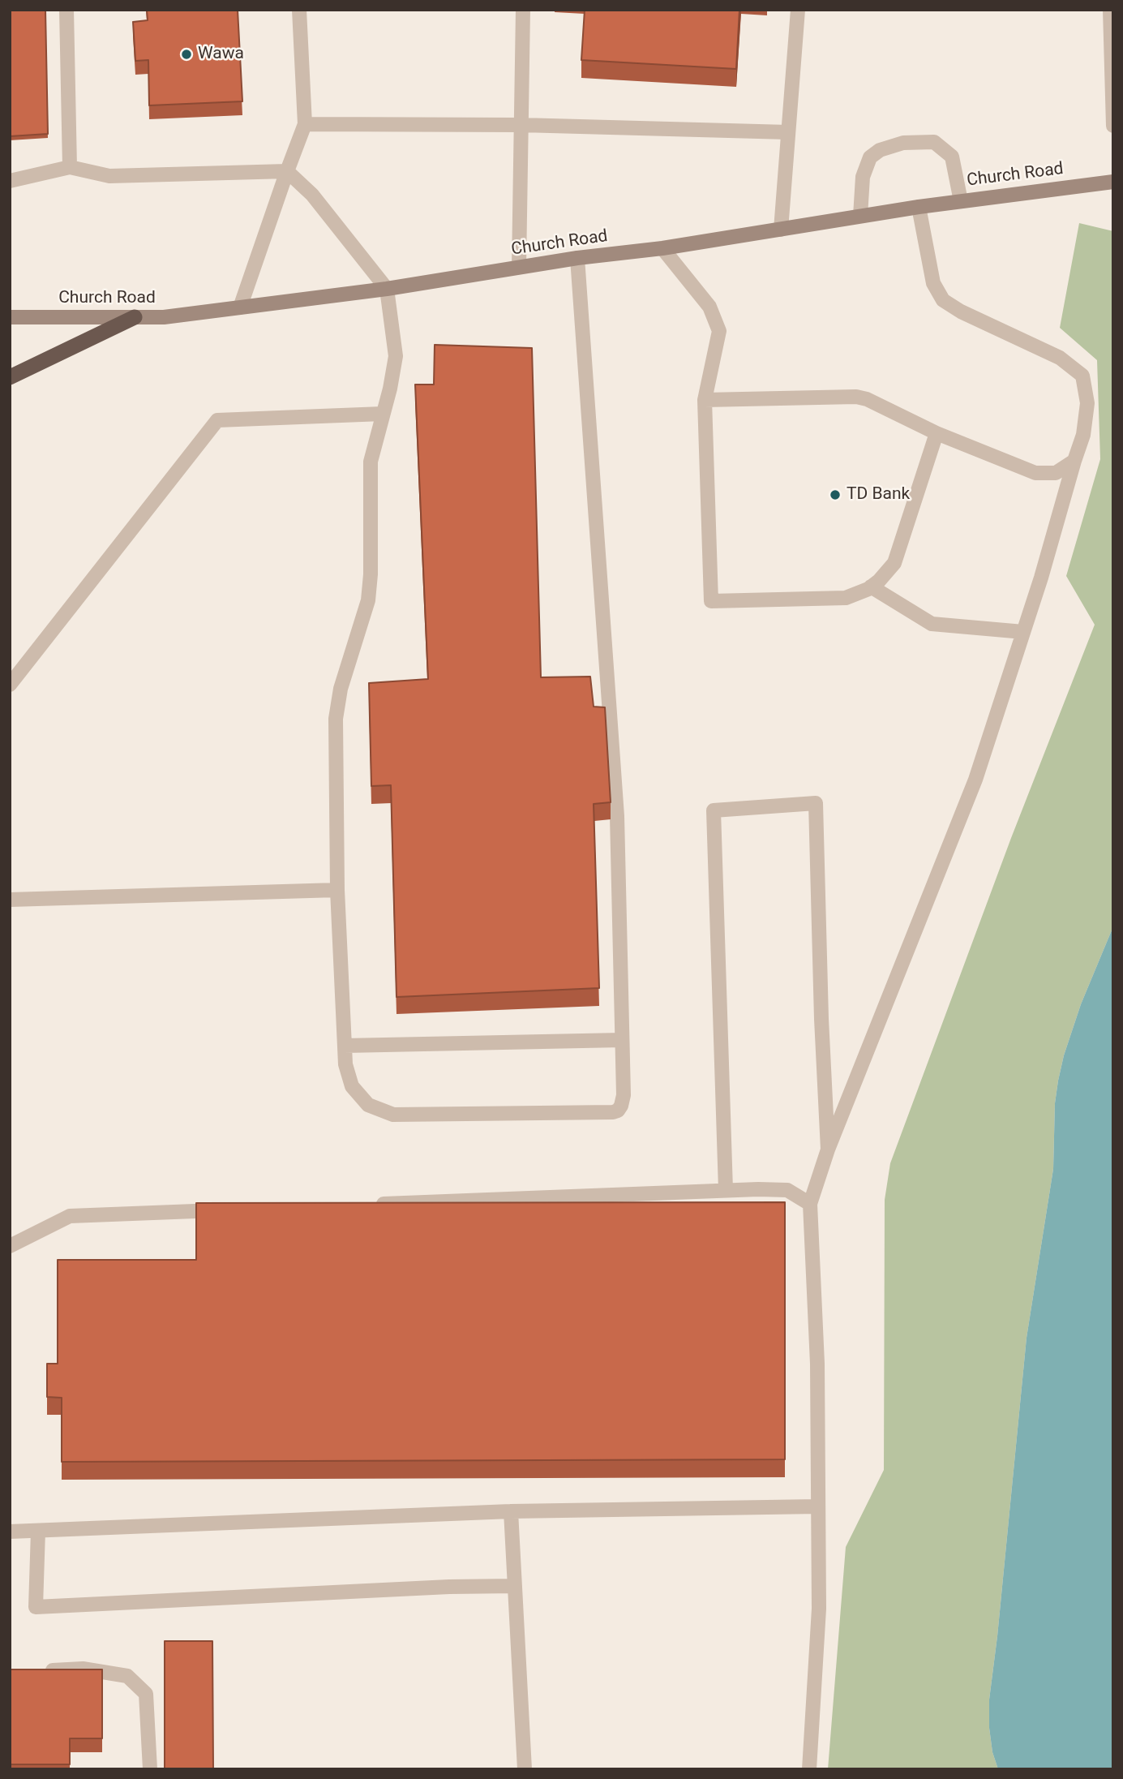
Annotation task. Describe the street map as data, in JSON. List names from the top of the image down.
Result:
{
  "streets": {
    "main road": ["Church Road"]
  },
  "places": ["Wawa", "TD Bank"]
}
